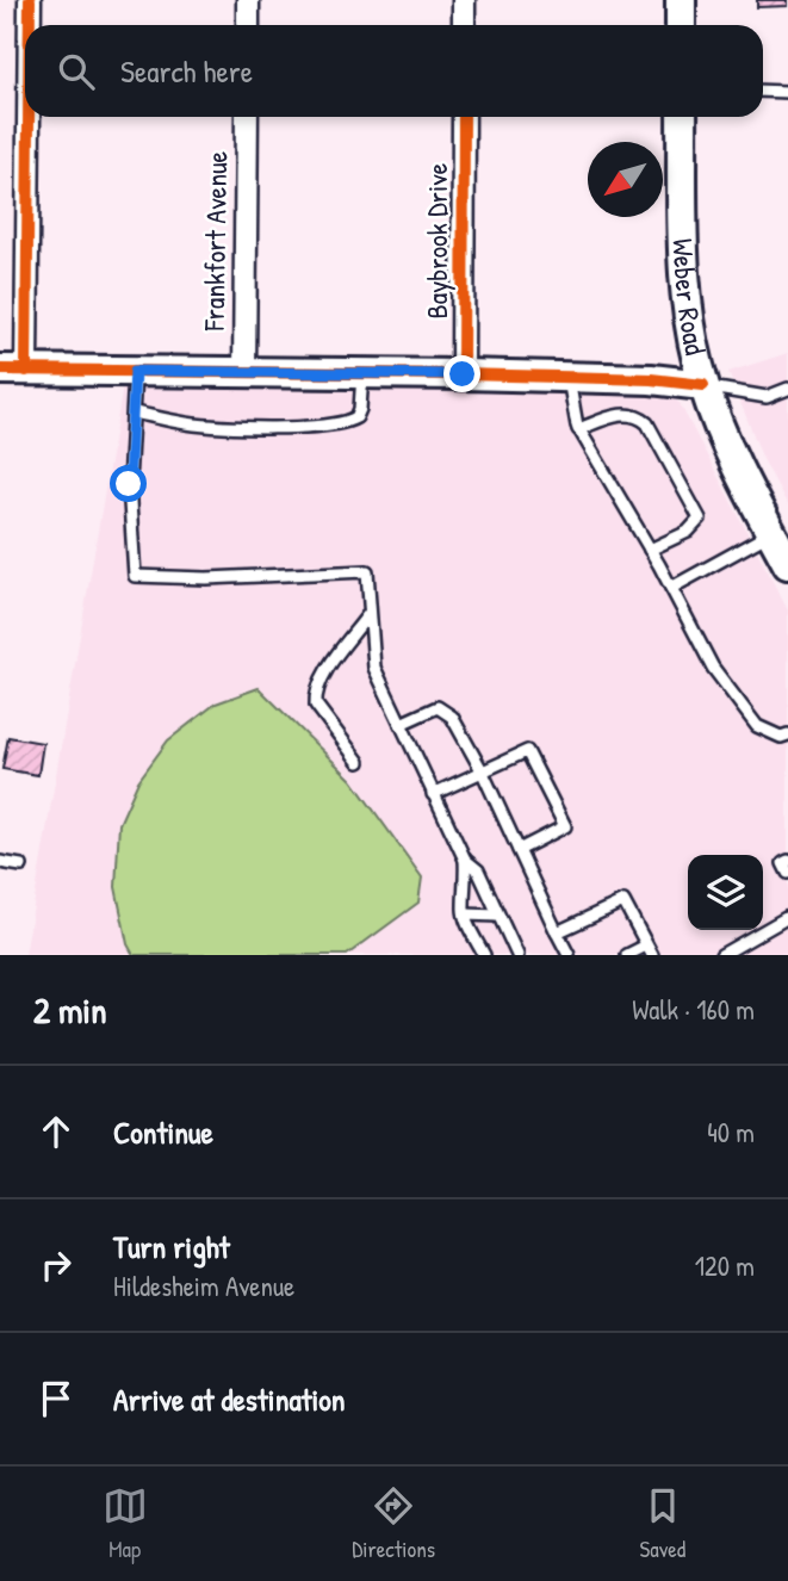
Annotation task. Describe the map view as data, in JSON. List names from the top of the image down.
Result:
{
  "streets": {
    "street": ["Frankfort Avenue", "Baybrook Drive", "Weber Road"]
  },
  "north": "bottom left",
  "page": {
    "search": "Search here",
    "heading": ["2 min", "Walk · 160 m"],
    "list": [
      ["Continue", "40 m"],
      ["Turn right", "Hildesheim Avenue", "120 m"],
      "Arrive at destination"
    ],
    "nav": ["Map", "Directions", "Saved"]
  }
}
